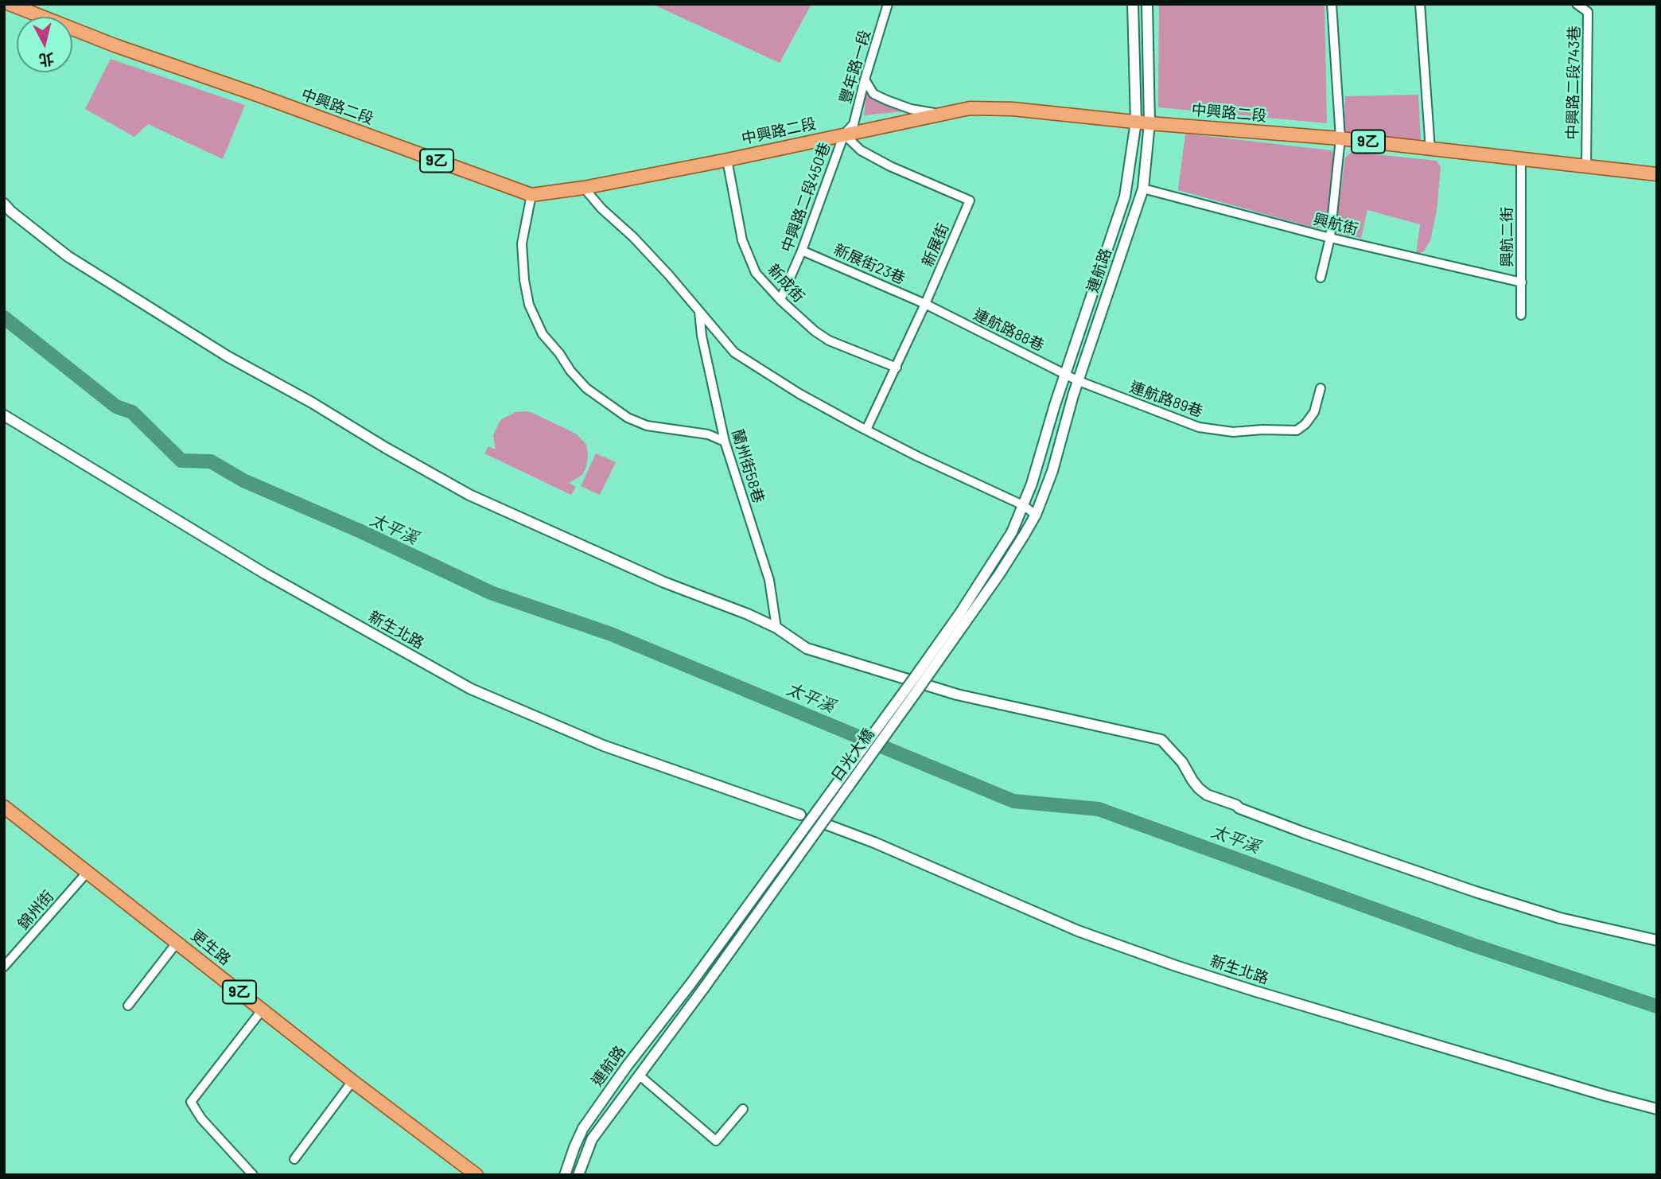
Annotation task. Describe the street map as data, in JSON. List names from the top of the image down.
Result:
{
  "streets": {
    "main road": ["中興路二段", "9乙", "更生路"],
    "street": [
      "豐年路一段",
      "中興路二段743巷",
      "中興路二段450巷",
      "興航街",
      "興航二街",
      "新展街",
      "新展街23巷",
      "連航路",
      "新成街",
      "連航路88巷",
      "連航路89巷",
      "蘭州街58巷",
      "新生北路",
      "日光大橋",
      "錦州街"
    ]
  },
  "crossings": [
    ["豐年路一段", "中興路二段"],
    ["豐年路一段", "中興路二段450巷"],
    ["豐年路一段", "新展街"],
    ["中興路二段743巷", "中興路二段"],
    ["中興路二段743巷", "9乙"],
    ["中興路二段", "9乙"],
    ["中興路二段", "中興路二段450巷"],
    ["中興路二段", "興航二街"],
    ["中興路二段", "新展街"],
    ["中興路二段", "連航路"],
    ["中興路二段", "新成街"],
    ["中興路二段450巷", "新展街"],
    ["中興路二段450巷", "新展街23巷"],
    ["中興路二段450巷", "新成街"],
    ["興航街", "興航二街"],
    ["興航街", "連航路"],
    ["新展街", "新展街23巷"],
    ["新展街", "新成街"],
    ["新展街", "連航路88巷"],
    ["新展街23巷", "連航路88巷"],
    ["連航路", "連航路88巷"],
    ["連航路", "連航路89巷"],
    ["連航路", "日光大橋"],
    ["連航路88巷", "連航路89巷"],
    ["錦州街", "更生路"]
  ],
  "water": ["太平溪"],
  "north": "bottom"
}
